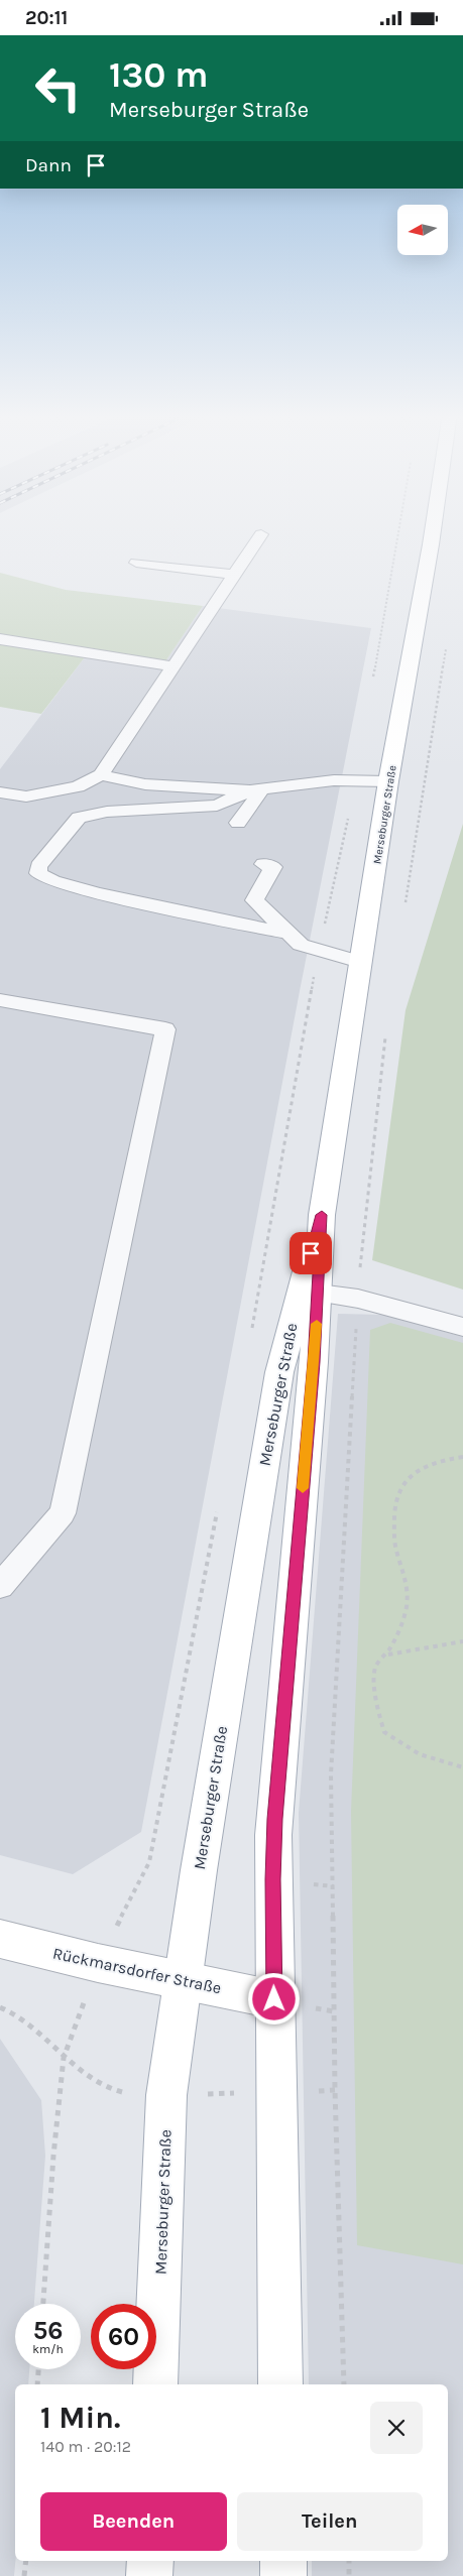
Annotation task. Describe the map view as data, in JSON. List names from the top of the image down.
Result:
{
  "streets": {
    "main road": ["Merseburger Straße", "Rückmarsdorfer Straße"]
  },
  "crossings": [
    ["Merseburger Straße", "Rückmarsdorfer Straße"]
  ],
  "north": "left",
  "page": {
    "status": "20:11",
    "turn": ["130 m", "Merseburger Straße"],
    "then": "Dann",
    "speed": "56 km/h",
    "limit": "60",
    "heading": ["1 Min.", "140 m · 20:12"],
    "buttons": ["Beenden", "Teilen"]
  }
}
